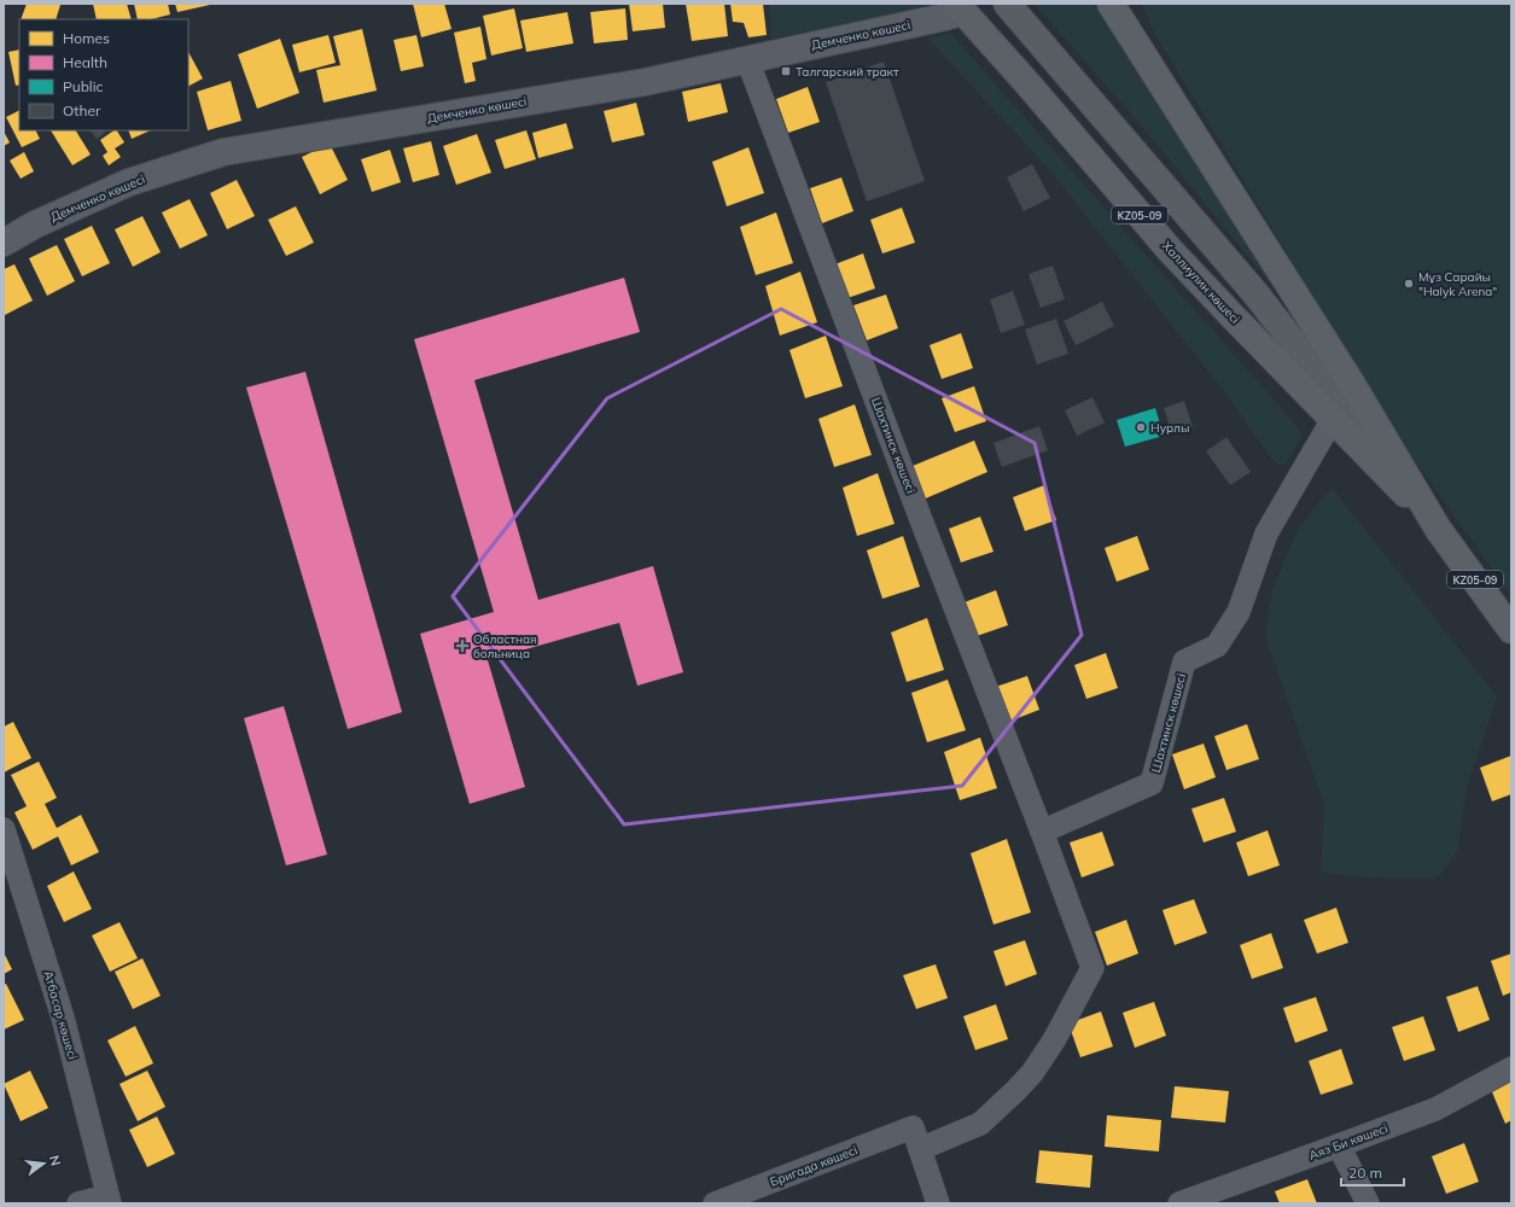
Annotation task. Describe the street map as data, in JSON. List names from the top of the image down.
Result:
{
  "streets": {
    "main road": ["KZ05-09", "Халлиулин көшесі"],
    "street": [
      "Демченко көшесі",
      "Шахтинск көшесі",
      "Атбасар көшесі",
      "Аяз Би көшесі",
      "Бригада көшесі"
    ]
  },
  "crossings": [
    ["Демченко көшесі", "Халлиулин көшесі"],
    ["Демченко көшесі", "Шахтинск көшесі"],
    ["KZ05-09", "Халлиулин көшесі"],
    ["Халлиулин көшесі", "Шахтинск көшесі"],
    ["Шахтинск көшесі", "Бригада көшесі"]
  ],
  "places": {
    "transit": ["Талгарский тракт"],
    "other": ["Мұз Сарайы \"Halyk Arena\"", "Нурлы"],
    "health": ["Областная больница"]
  },
  "legend": [
    "Homes",
    "Health",
    "Public",
    "Other"
  ],
  "scale_bar": "20 m",
  "north": "right"
}
